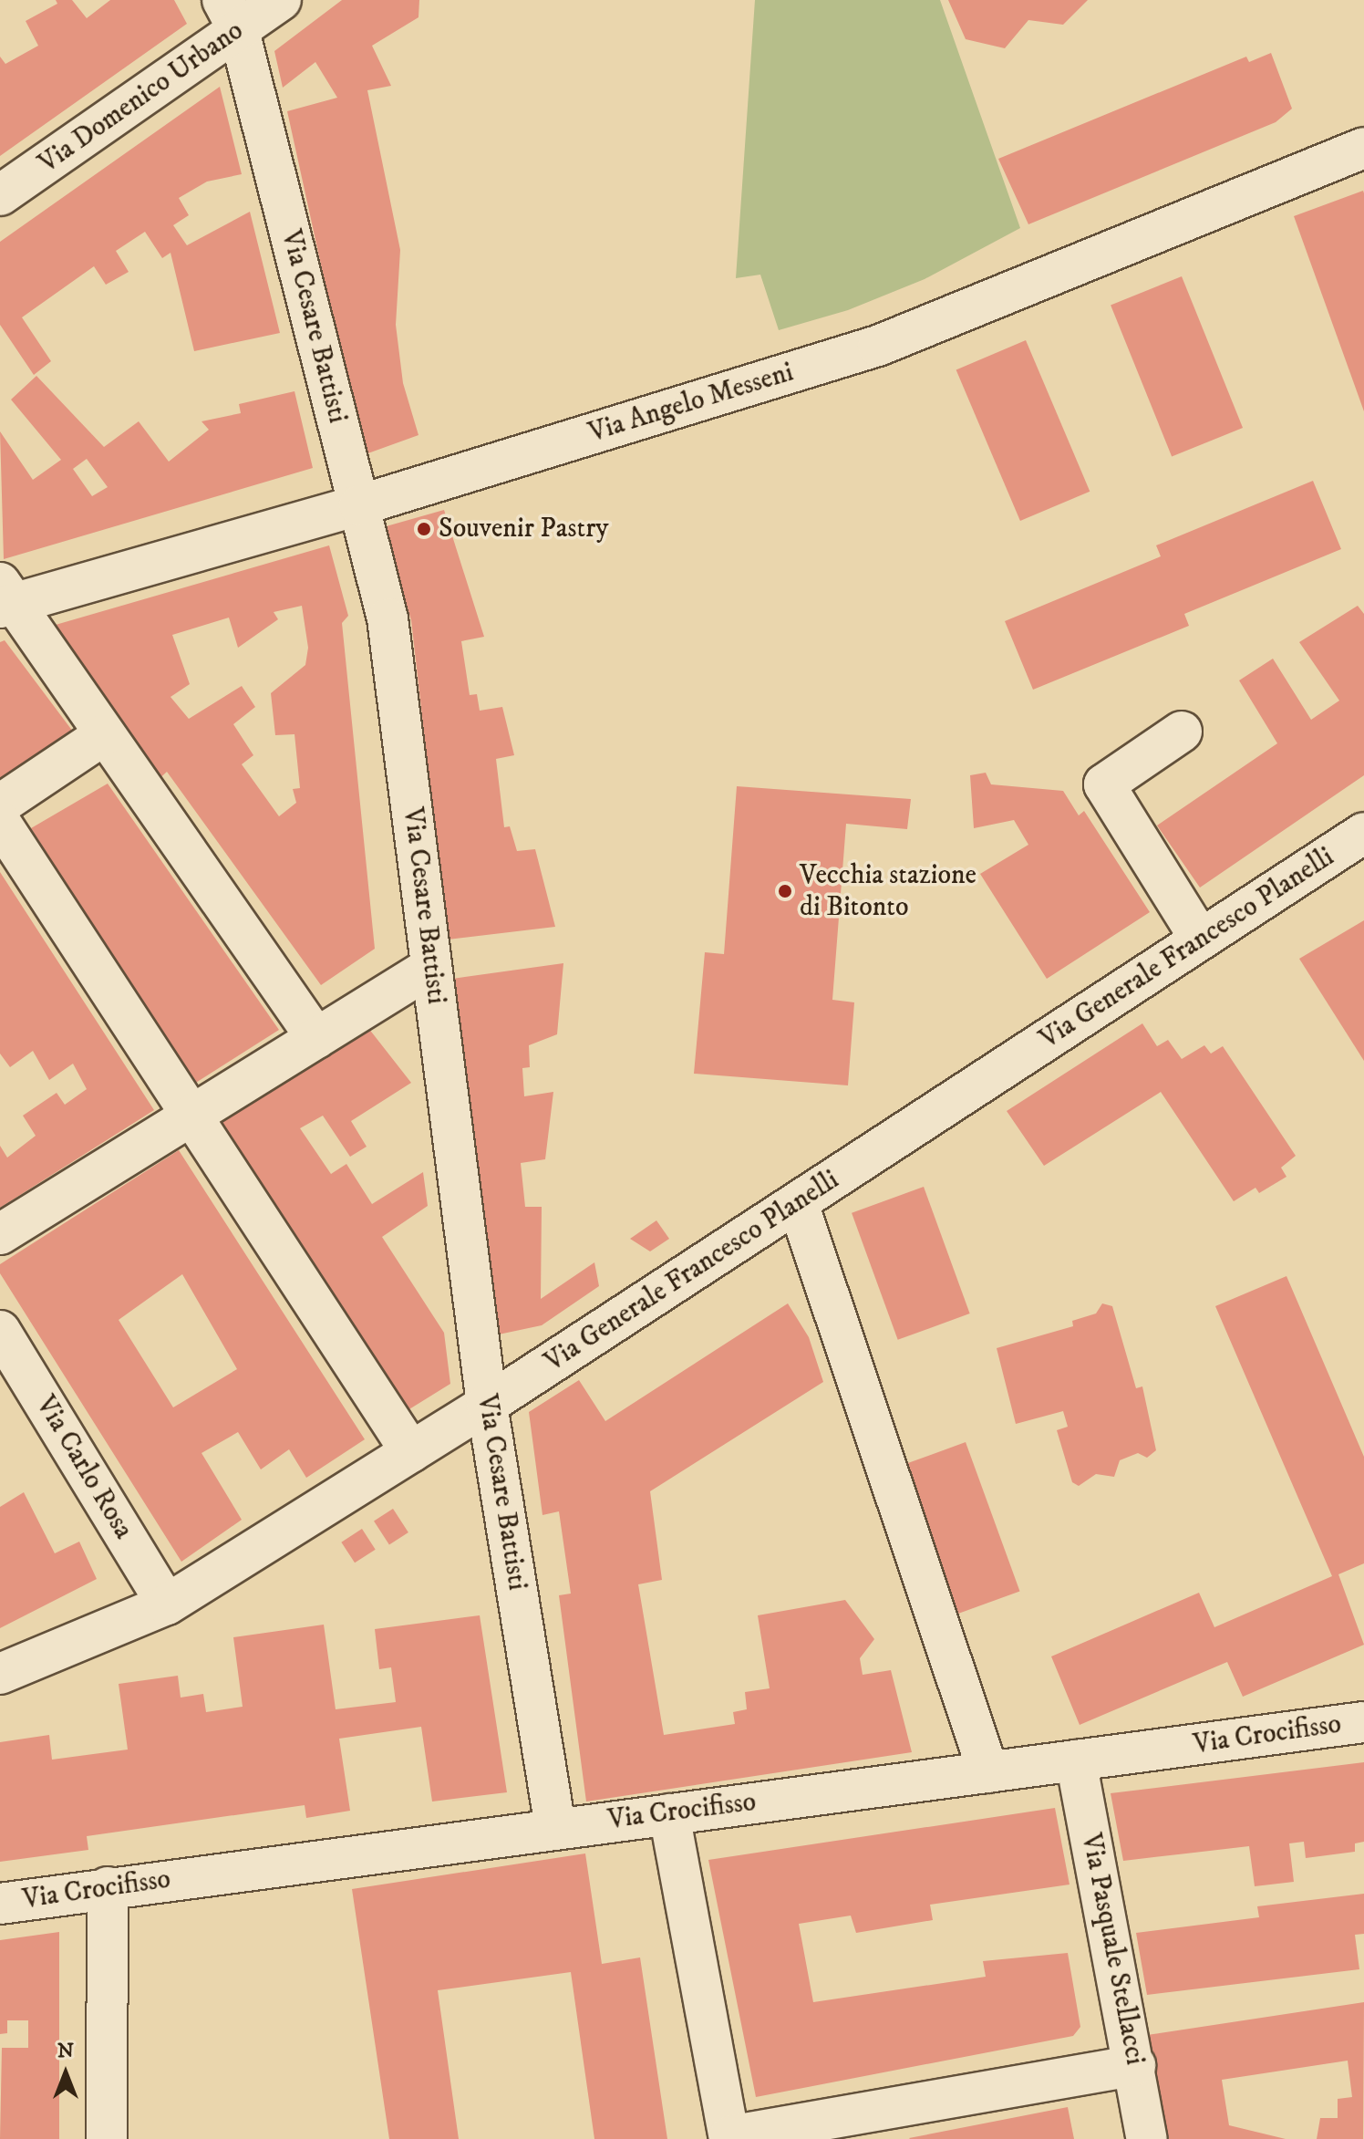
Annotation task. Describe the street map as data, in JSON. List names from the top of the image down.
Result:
{
  "streets": {
    "street": [
      "Via Domenico Urbano",
      "Via Cesare Battisti",
      "Via Angelo Messeni",
      "Via Generale Francesco Planelli",
      "Via Carlo Rosa",
      "Via Crocifisso",
      "Via Pasquale Stellacci"
    ]
  },
  "crossings": [
    ["Via Domenico Urbano", "Via Cesare Battisti"],
    ["Via Cesare Battisti", "Via Angelo Messeni"],
    ["Via Cesare Battisti", "Via Generale Francesco Planelli"],
    ["Via Cesare Battisti", "Via Crocifisso"],
    ["Via Generale Francesco Planelli", "Via Carlo Rosa"],
    ["Via Crocifisso", "Via Pasquale Stellacci"]
  ],
  "places": ["Souvenir Pastry", "Vecchia stazione di Bitonto"],
  "north": "top"
}
